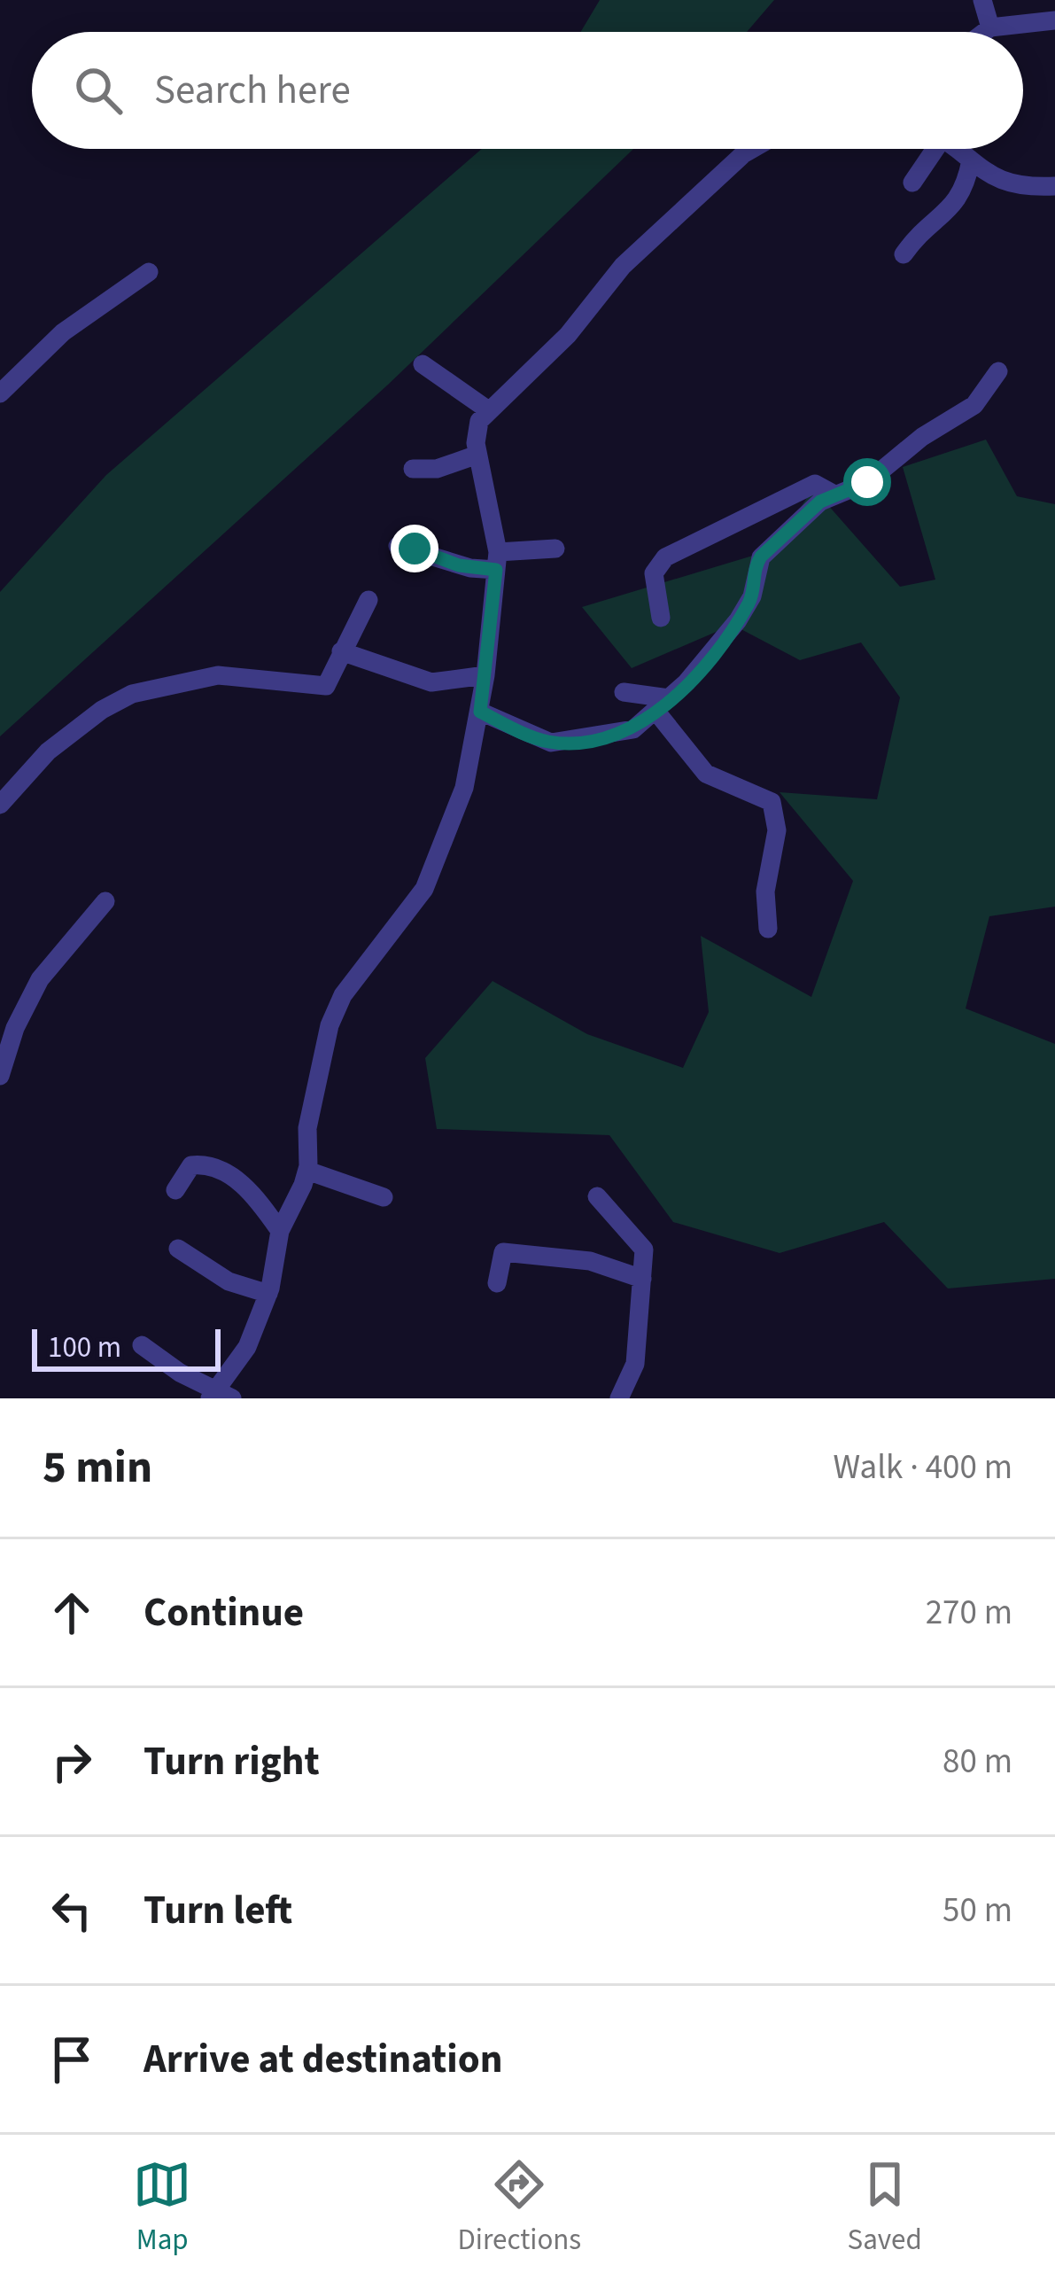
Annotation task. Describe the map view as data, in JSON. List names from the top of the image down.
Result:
{
  "scale_bar": "100 m",
  "page": {
    "search": "Search here",
    "scale": "100 m",
    "heading": ["5 min", "Walk · 400 m"],
    "list": [
      ["Continue", "270 m"],
      ["Turn right", "80 m"],
      ["Turn left", "50 m"],
      "Arrive at destination"
    ],
    "nav": ["Map", "Directions", "Saved"]
  }
}
